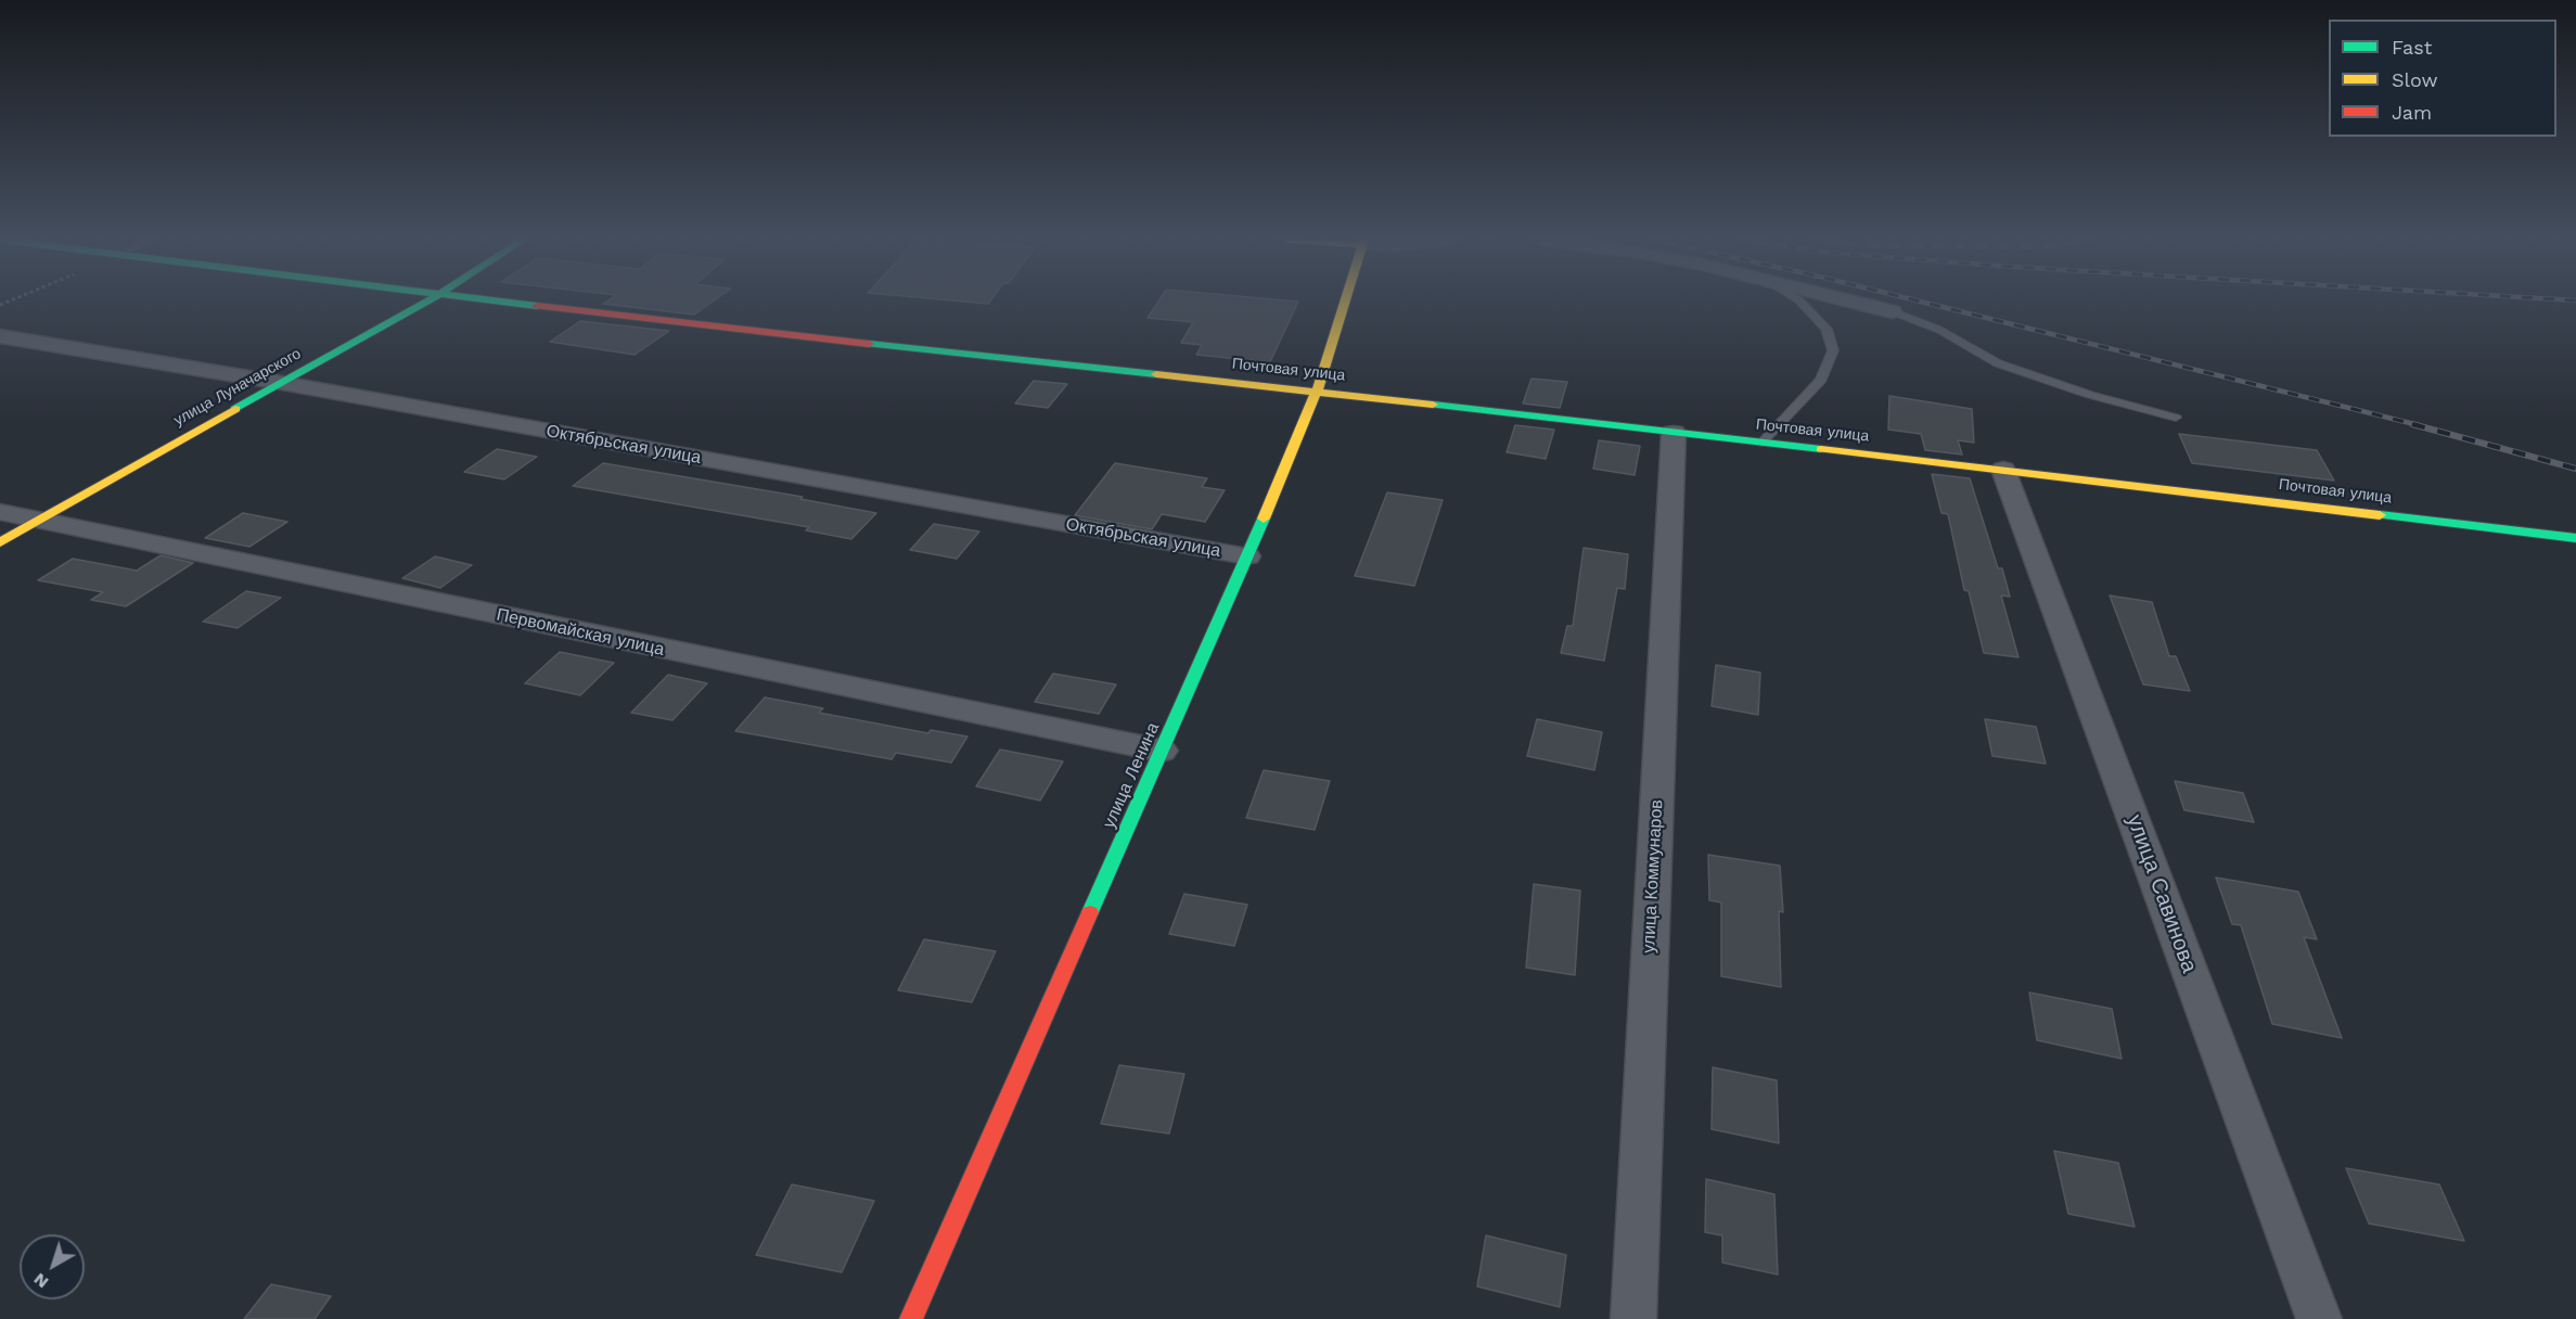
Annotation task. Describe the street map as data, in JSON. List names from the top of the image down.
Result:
{
  "streets": {
    "street": [
      "Почтовая улица",
      "улица Луначарского",
      "Октябрьская улица",
      "Первомайская улица",
      "улица Ленина",
      "улица Коммунаров",
      "улица Савинова"
    ]
  },
  "crossings": [
    ["Почтовая улица", "улица Ленина"],
    ["Почтовая улица", "улица Коммунаров"],
    ["Почтовая улица", "улица Савинова"],
    ["улица Луначарского", "Октябрьская улица"],
    ["улица Луначарского", "Первомайская улица"],
    ["Октябрьская улица", "улица Ленина"],
    ["Первомайская улица", "улица Ленина"]
  ],
  "legend": ["Fast", "Slow", "Jam"],
  "north": "bottom left"
}
